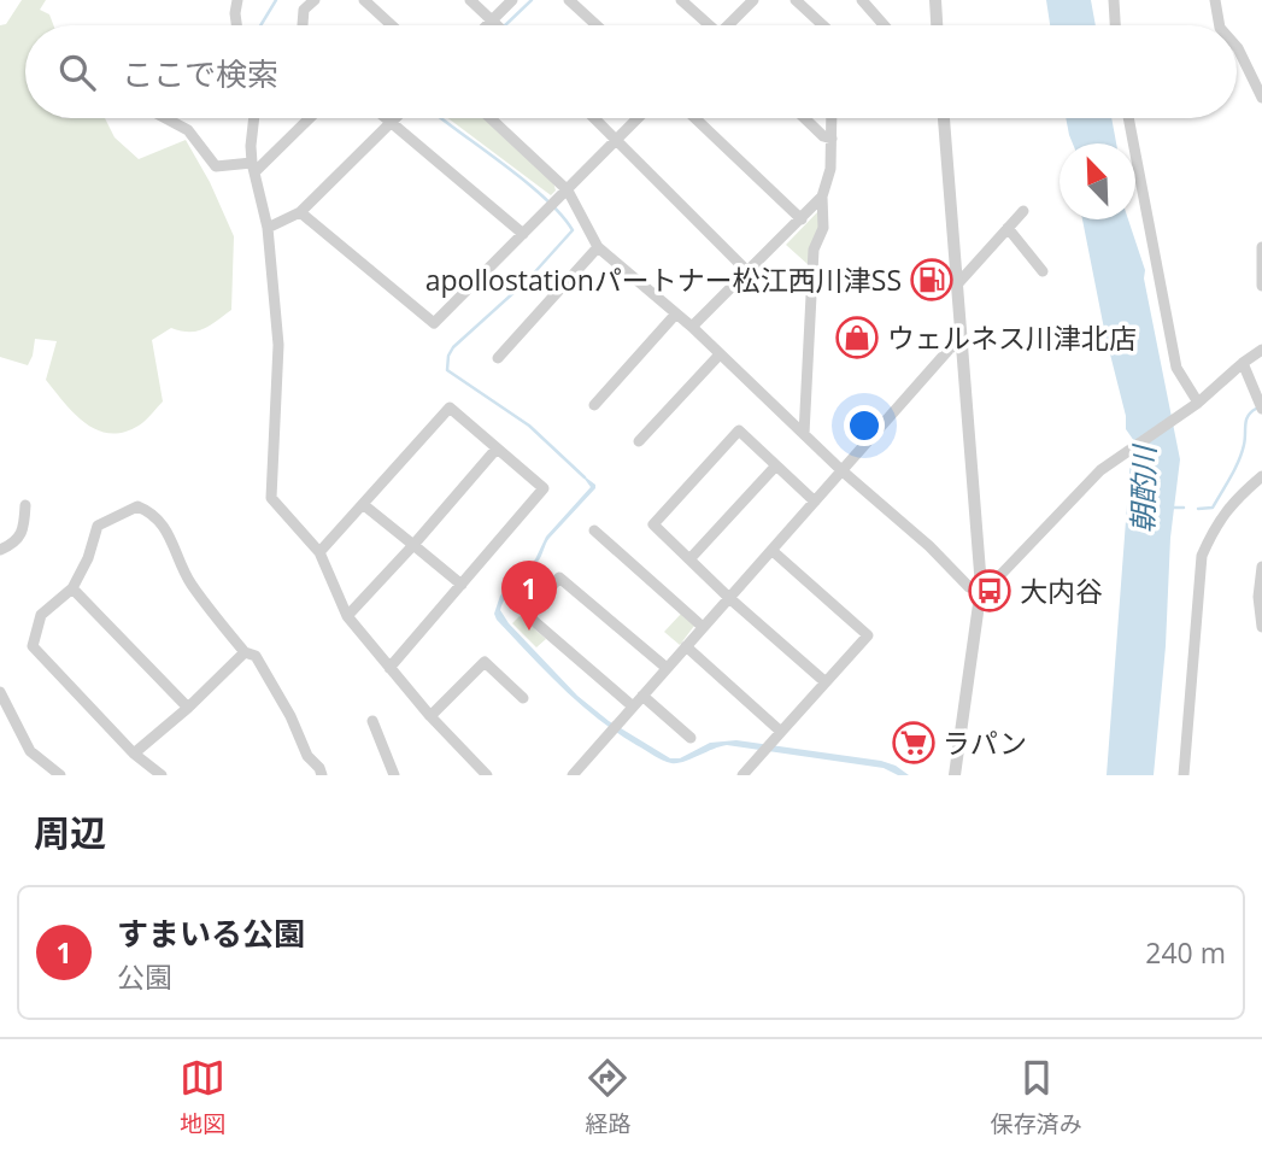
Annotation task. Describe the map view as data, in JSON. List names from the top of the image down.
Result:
{
  "water": ["朝酌川"],
  "places": {
    "fuel station": ["apollostationパートナー松江西川津SS"],
    "shop": ["ウェルネス川津北店"],
    "bus stop": ["大内谷"],
    "supermarket": ["ラパン"]
  },
  "north": "top left",
  "page": {
    "search": "ここで検索",
    "pins": "1",
    "heading": "周辺",
    "list": [
      {
        "mark": "1",
        "name": "すまいる公園",
        "note": "公園",
        "value": "240 m"
      }
    ],
    "nav": ["地図", "経路", "保存済み"]
  }
}
